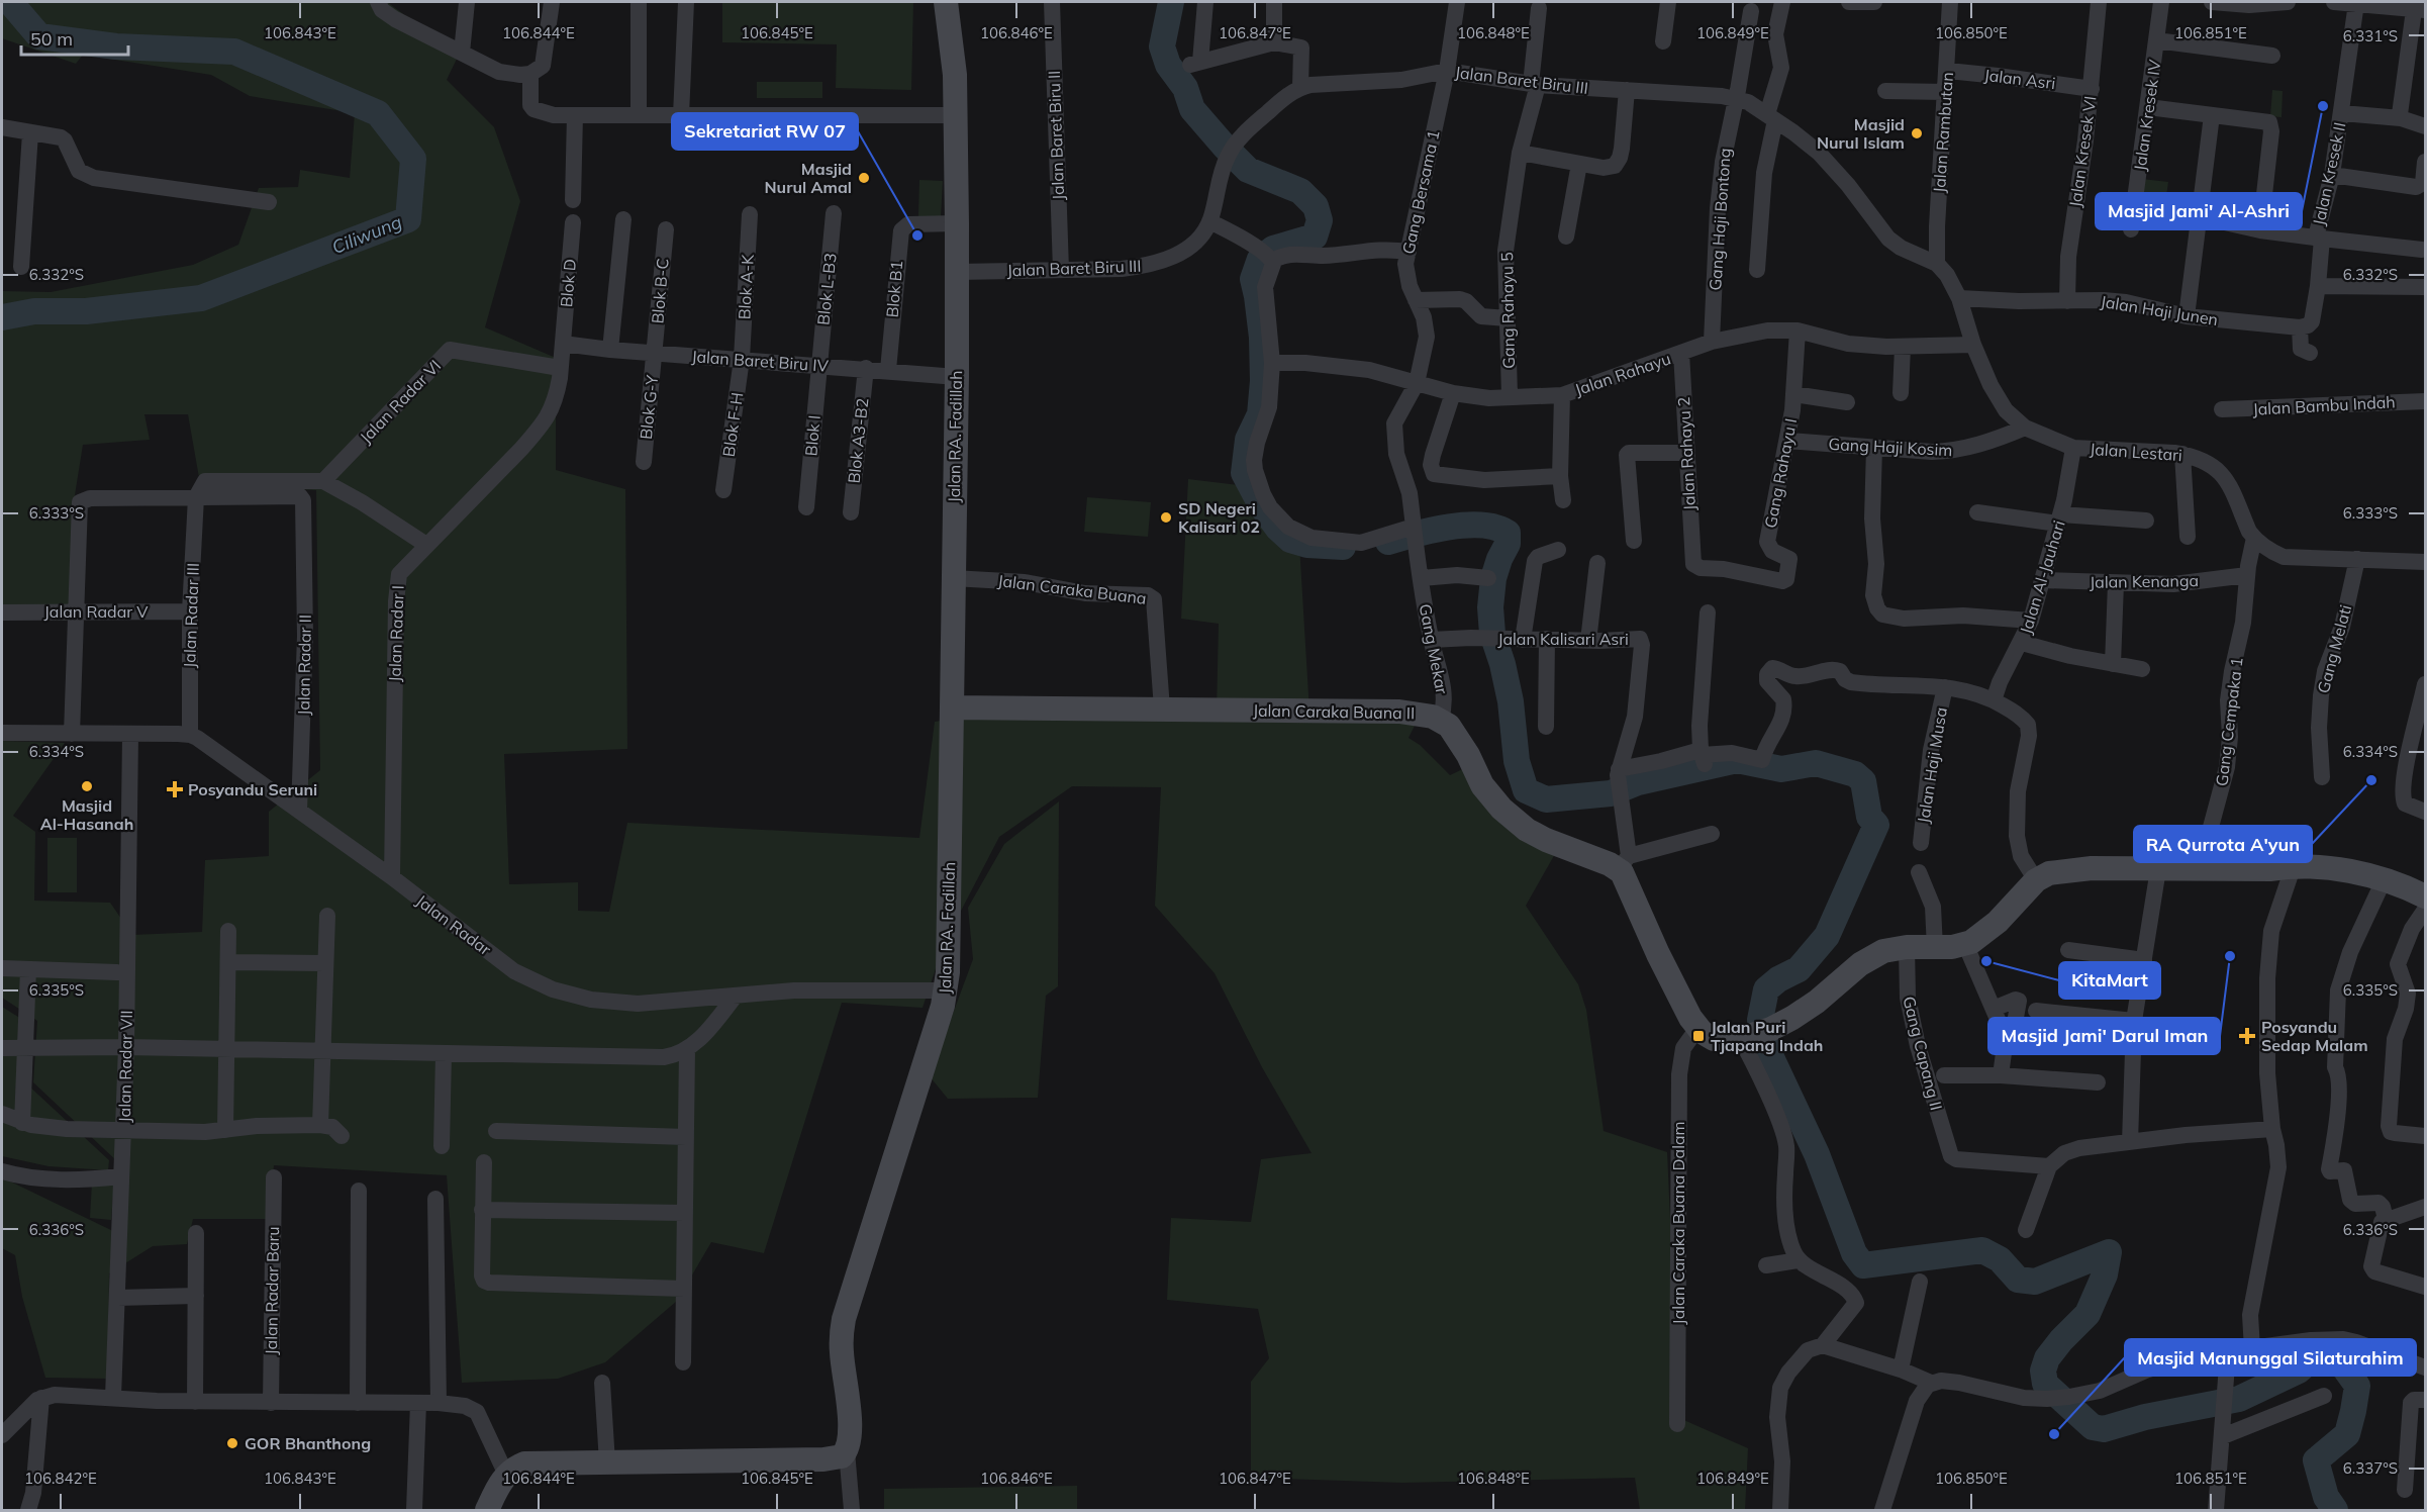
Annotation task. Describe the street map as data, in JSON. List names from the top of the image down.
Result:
{
  "streets": {
    "main road": ["Jalan RA. Fadillah", "Jalan Caraka Buana II"],
    "street": [
      "Jalan Asri",
      "Jalan Baret Biru III",
      "Jalan Kresek IV",
      "Jalan Rambutan",
      "Jalan Baret Biru II",
      "Jalan Kresek VI",
      "Jalan Kresek II",
      "Gang Bersama 1",
      "Gang Haji Bontong",
      "Blok D",
      "Blok A-K",
      "Blok L-B3",
      "Blok B1",
      "Blok B-C",
      "Gang Rahayu 5",
      "Jalan Haji Junen",
      "Jalan Baret Biru IV",
      "Jalan Rahayu",
      "Jalan Radar VI",
      "Jalan Bambu Indah",
      "Blok G-Y",
      "Blok F-H",
      "Blok I",
      "Blok A3-B2",
      "Gang Haji Kosim",
      "Jalan Lestari",
      "Jalan Rahayu 2",
      "Gang Rahayu I",
      "Jalan Al-Jauhari",
      "Jalan Kenanga",
      "Jalan Caraka Buana",
      "Jalan Radar V",
      "Jalan Radar III",
      "Jalan Radar I",
      "Jalan Kalisari Asri",
      "Gang Mekar",
      "Gang Melati",
      "Jalan Radar II",
      "Gang Cempaka 1",
      "Jalan Haji Musa",
      "Jalan Radar",
      "Gang Capang II",
      "Jalan Radar VII",
      "Jalan Caraka Buana Dalam",
      "Jalan Radar Baru"
    ]
  },
  "crossings": [
    ["Jalan Asri", "Jalan Rambutan"],
    ["Jalan Asri", "Jalan Kresek VI"],
    ["Jalan Baret Biru III", "Jalan Rambutan"],
    ["Jalan Baret Biru III", "Jalan Baret Biru II"],
    ["Jalan Baret Biru III", "Gang Bersama 1"],
    ["Jalan Baret Biru III", "Gang Haji Bontong"],
    ["Jalan Baret Biru III", "Gang Rahayu 5"],
    ["Jalan Baret Biru III", "Jalan RA. Fadillah"],
    ["Jalan Baret Biru III", "Jalan Lestari"],
    ["Jalan Rambutan", "Jalan Lestari"],
    ["Jalan Kresek VI", "Jalan Haji Junen"],
    ["Jalan Kresek II", "Jalan Haji Junen"],
    ["Gang Bersama 1", "Jalan Rahayu"],
    ["Gang Bersama 1", "Gang Mekar"],
    ["Gang Haji Bontong", "Jalan Rahayu"],
    ["Blok D", "Jalan Baret Biru IV"],
    ["Blok D", "Jalan Radar I"],
    ["Blok A-K", "Jalan Baret Biru IV"],
    ["Blok A-K", "Blok F-H"],
    ["Blok L-B3", "Jalan Baret Biru IV"],
    ["Blok L-B3", "Blok I"],
    ["Blok B1", "Jalan Baret Biru IV"],
    ["Blok B1", "Jalan RA. Fadillah"],
    ["Blok B-C", "Jalan Baret Biru IV"],
    ["Blok B-C", "Blok G-Y"],
    ["Gang Rahayu 5", "Jalan Rahayu"],
    ["Jalan Haji Junen", "Jalan Lestari"],
    ["Jalan Baret Biru IV", "Blok G-Y"],
    ["Jalan Baret Biru IV", "Blok F-H"],
    ["Jalan Baret Biru IV", "Blok I"],
    ["Jalan Baret Biru IV", "Jalan RA. Fadillah"],
    ["Jalan Baret Biru IV", "Blok A3-B2"],
    ["Jalan Baret Biru IV", "Jalan Radar I"],
    ["Jalan Rahayu", "Jalan Lestari"],
    ["Jalan Rahayu", "Jalan Rahayu 2"],
    ["Jalan Rahayu", "Gang Rahayu I"],
    ["Jalan Rahayu", "Gang Mekar"],
    ["Jalan Radar VI", "Jalan Radar I"],
    ["Jalan RA. Fadillah", "Jalan Caraka Buana"],
    ["Jalan RA. Fadillah", "Jalan Caraka Buana II"],
    ["Jalan RA. Fadillah", "Jalan Radar"],
    ["Gang Haji Kosim", "Jalan Lestari"],
    ["Gang Haji Kosim", "Gang Rahayu I"],
    ["Jalan Lestari", "Jalan Al-Jauhari"],
    ["Jalan Lestari", "Gang Melati"],
    ["Jalan Lestari", "Gang Cempaka 1"],
    ["Jalan Rahayu 2", "Gang Rahayu I"],
    ["Jalan Al-Jauhari", "Jalan Kenanga"],
    ["Jalan Kenanga", "Gang Cempaka 1"],
    ["Jalan Caraka Buana", "Jalan Caraka Buana II"],
    ["Jalan Radar V", "Jalan Radar III"],
    ["Jalan Radar III", "Jalan Radar II"],
    ["Jalan Radar III", "Jalan Radar"],
    ["Jalan Radar I", "Jalan Radar"],
    ["Jalan Kalisari Asri", "Gang Mekar"],
    ["Gang Mekar", "Jalan Caraka Buana II"],
    ["Jalan Radar II", "Jalan Radar"],
    ["Jalan Radar", "Jalan Radar VII"]
  ],
  "water": ["Ciliwung"],
  "places": {
    "other": [
      "Masjid Jami' Al-Ashri",
      "Masjid Nurul Islam",
      "Masjid Nurul Amal",
      "Sekretariat RW 07",
      "SD Negeri Kalisari 02",
      "RA Qurrota A'yun",
      "Masjid Al-Hasanah",
      "Masjid Jami' Darul Iman",
      "KitaMart",
      "Masjid Manunggal Silaturahim",
      "GOR Bhanthong"
    ],
    "health": ["Posyandu Seruni", "Posyandu Sedap Malam"],
    "transit": ["Jalan Puri Tjapang Indah"]
  },
  "scale_bar": "50 m",
  "coordinates": [
    "106.843°E",
    "106.844°E",
    "106.845°E",
    "106.846°E",
    "106.847°E",
    "106.848°E",
    "106.849°E",
    "106.850°E",
    "106.851°E",
    "6.331°S",
    "6.332°S",
    "6.333°S",
    "6.334°S",
    "6.335°S",
    "6.336°S",
    "6.337°S",
    "106.842°E"
  ]
}
